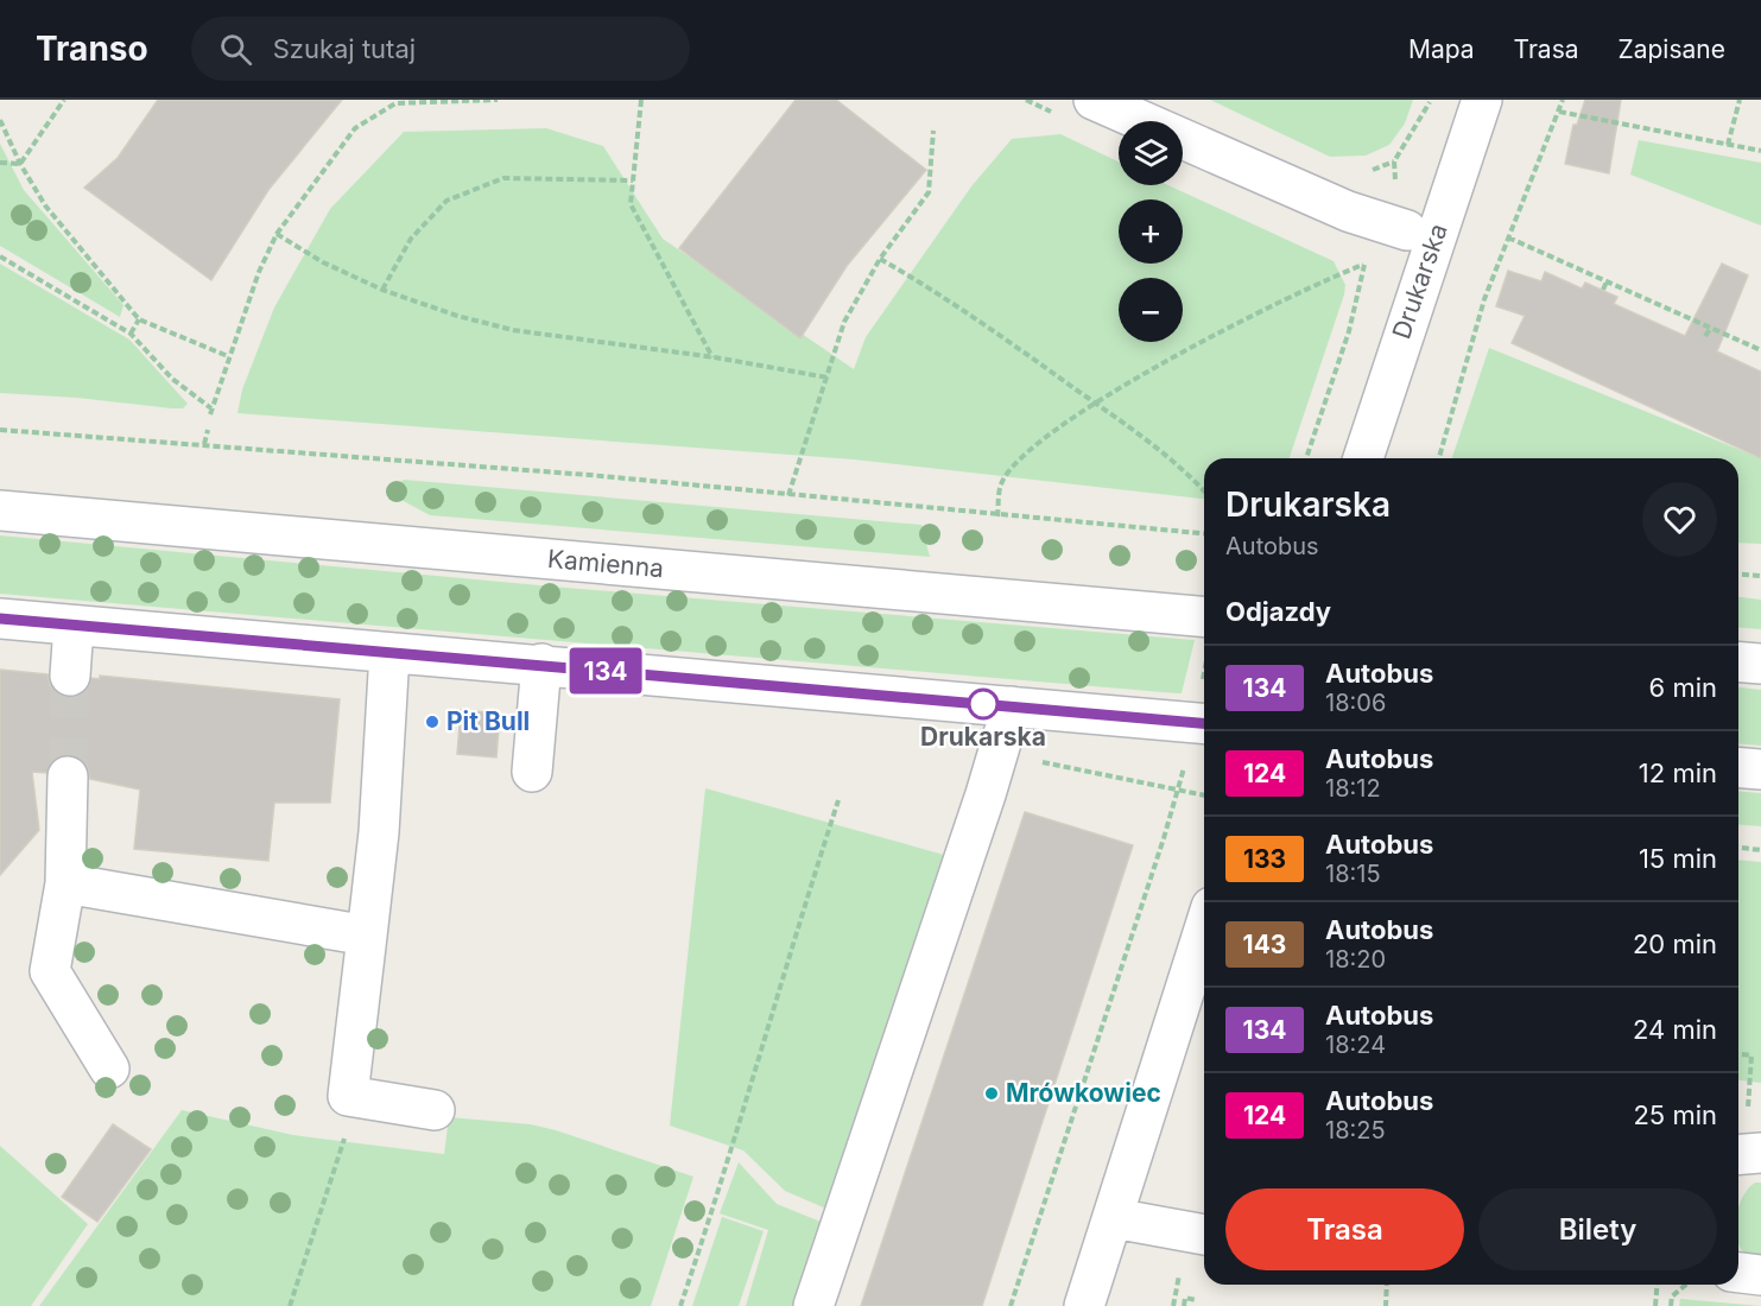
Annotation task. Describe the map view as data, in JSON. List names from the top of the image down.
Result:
{
  "streets": {
    "street": ["Drukarska", "Kamienna"]
  },
  "places": ["Drukarska", "Pit Bull", "Mrówkowiec"],
  "lines": ["bus line 134"],
  "page": {
    "header": "Transo",
    "search": "Szukaj tutaj",
    "nav": ["Mapa", "Trasa", "Zapisane"],
    "on_map": "134",
    "map_buttons": ["+", "−"],
    "heading": [
      ["Drukarska", "Autobus"],
      "Odjazdy"
    ],
    "list": [
      {
        "mark": "134",
        "name": "Autobus",
        "note": "18:06",
        "value": "6 min"
      },
      {
        "mark": "124",
        "name": "Autobus",
        "note": "18:12",
        "value": "12 min"
      },
      {
        "mark": "133",
        "name": "Autobus",
        "note": "18:15",
        "value": "15 min"
      },
      {
        "mark": "143",
        "name": "Autobus",
        "note": "18:20",
        "value": "20 min"
      },
      {
        "mark": "134",
        "name": "Autobus",
        "note": "18:24",
        "value": "24 min"
      },
      {
        "mark": "124",
        "name": "Autobus",
        "note": "18:25",
        "value": "25 min"
      }
    ],
    "buttons": ["Trasa", "Bilety"]
  }
}
